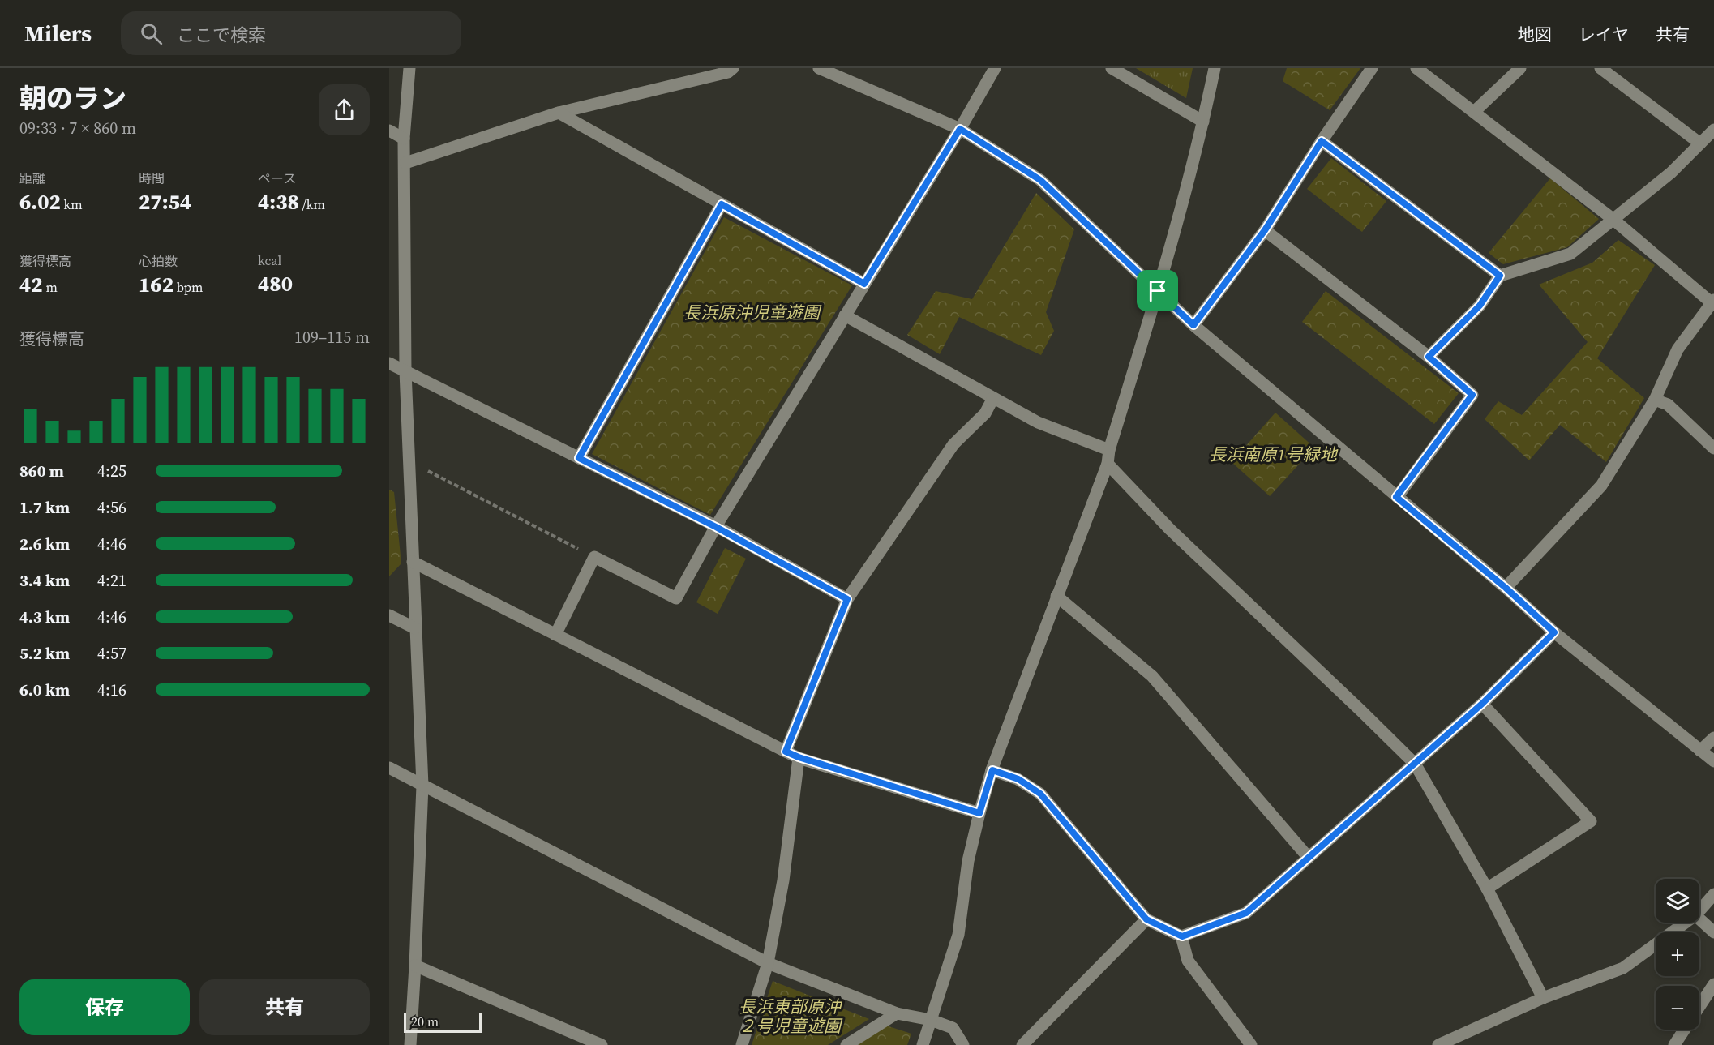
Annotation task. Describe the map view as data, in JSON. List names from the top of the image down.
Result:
{
  "parks": ["長浜原沖児童遊園", "長浜南原1号緑地", "長浜東部原沖 ２号児童遊園"],
  "scale_bar": "20 m",
  "page": {
    "header": "Milers",
    "search": "ここで検索",
    "nav": ["地図", "レイヤ", "共有"],
    "heading": ["朝のラン", "09:33 · 7 × 860 m"],
    "stats": [
      ["距離", "6.02 km"],
      ["時間", "27:54"],
      ["ペース", "4:38 /km"],
      ["獲得標高", "42 m"],
      ["心拍数", "162 bpm"],
      ["kcal", "480"]
    ],
    "chart": ["獲得標高", "109–115 m"],
    "list": [
      {
        "name": "860 m",
        "note": "4:25"
      },
      {
        "name": "1.7 km",
        "note": "4:56"
      },
      {
        "name": "2.6 km",
        "note": "4:46"
      },
      {
        "name": "3.4 km",
        "note": "4:21"
      },
      {
        "name": "4.3 km",
        "note": "4:46"
      },
      {
        "name": "5.2 km",
        "note": "4:57"
      },
      {
        "name": "6.0 km",
        "note": "4:16"
      }
    ],
    "map_buttons": ["+", "−"],
    "buttons": ["保存", "共有"],
    "scale": "20 m"
  }
}
